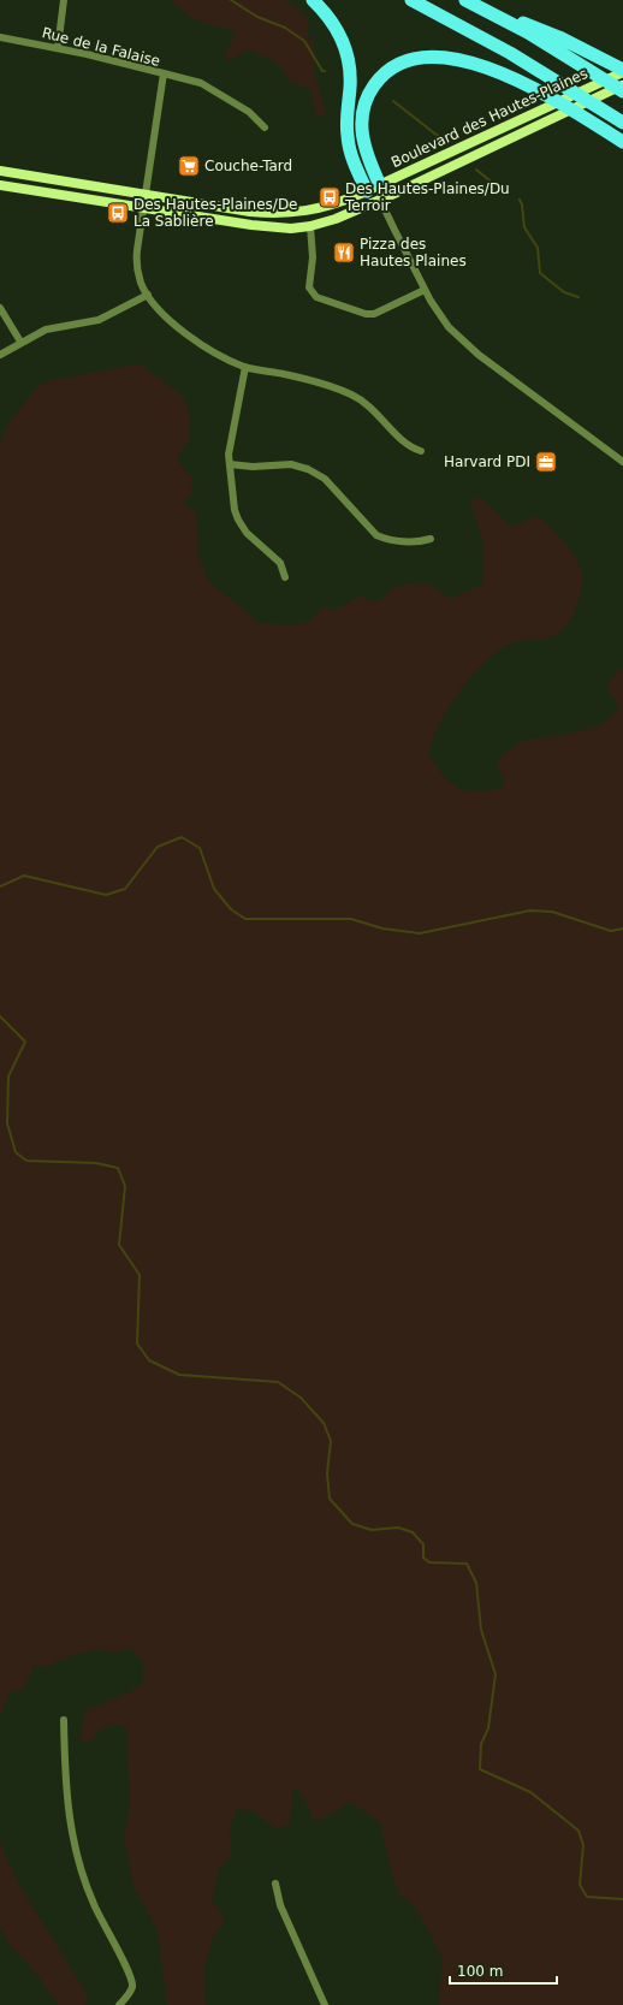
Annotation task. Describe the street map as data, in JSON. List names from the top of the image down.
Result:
{
  "streets": {
    "street": ["Rue de la Falaise", "Boulevard des Hautes-Plaines"]
  },
  "crossings": [
    ["Rue de la Falaise", "Boulevard des Hautes-Plaines"]
  ],
  "places": {
    "supermarket": ["Couche-Tard"],
    "bus stop": ["Des Hautes-Plaines/Du Terroir", "Des Hautes-Plaines/De La Sablière"],
    "restaurant": ["Pizza des Hautes Plaines"],
    "office": ["Harvard PDI"]
  },
  "scale_bar": "100 m"
}
